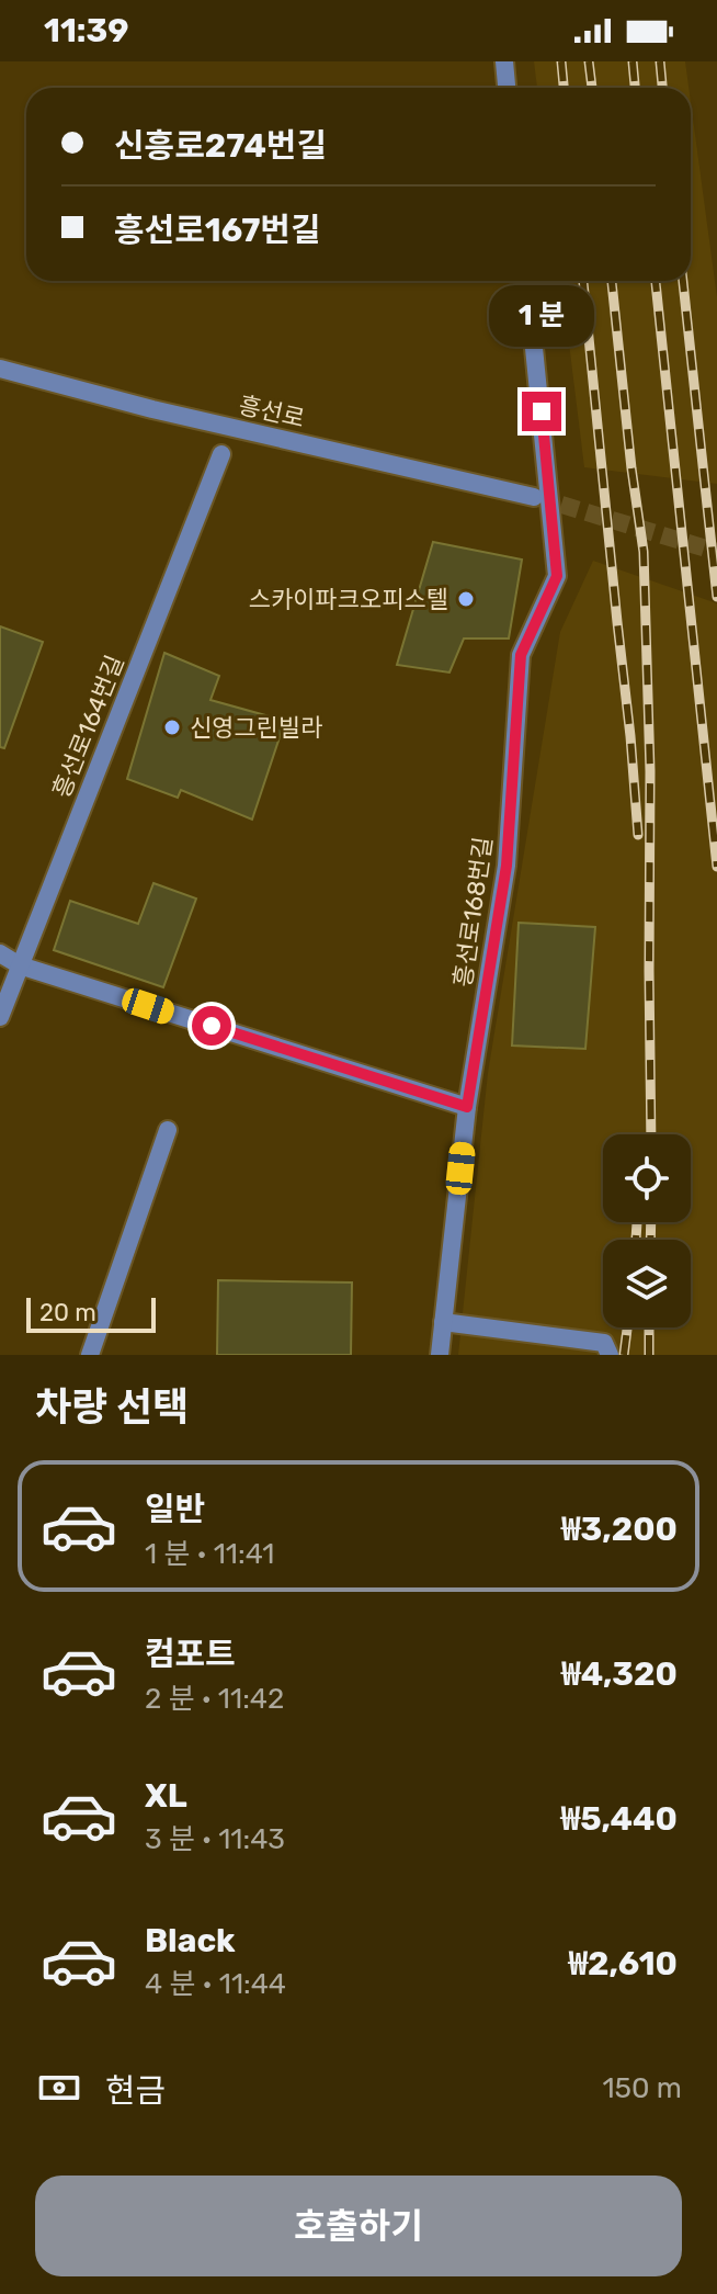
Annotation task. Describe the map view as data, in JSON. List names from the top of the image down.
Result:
{
  "streets": {
    "street": ["흥선로", "흥선로164번길", "흥선로168번길"]
  },
  "places": ["스카이파크오피스텔", "신영그린빌라"],
  "scale_bar": "20 m",
  "page": {
    "status": "11:39",
    "banner": ["신흥로274번길", "흥선로167번길"],
    "bubble": "1 분",
    "scale": "20 m",
    "heading": "차량 선택",
    "list": [
      {
        "name": "일반",
        "note": "1 분 · 11:41",
        "value": "₩3,200"
      },
      {
        "name": "컴포트",
        "note": "2 분 · 11:42",
        "value": "₩4,320"
      },
      {
        "name": "XL",
        "note": "3 분 · 11:43",
        "value": "₩5,440"
      },
      {
        "name": "Black",
        "note": "4 분 · 11:44",
        "value": "₩2,610"
      }
    ],
    "pay": ["현금", "150 m"],
    "buttons": "호출하기"
  }
}
